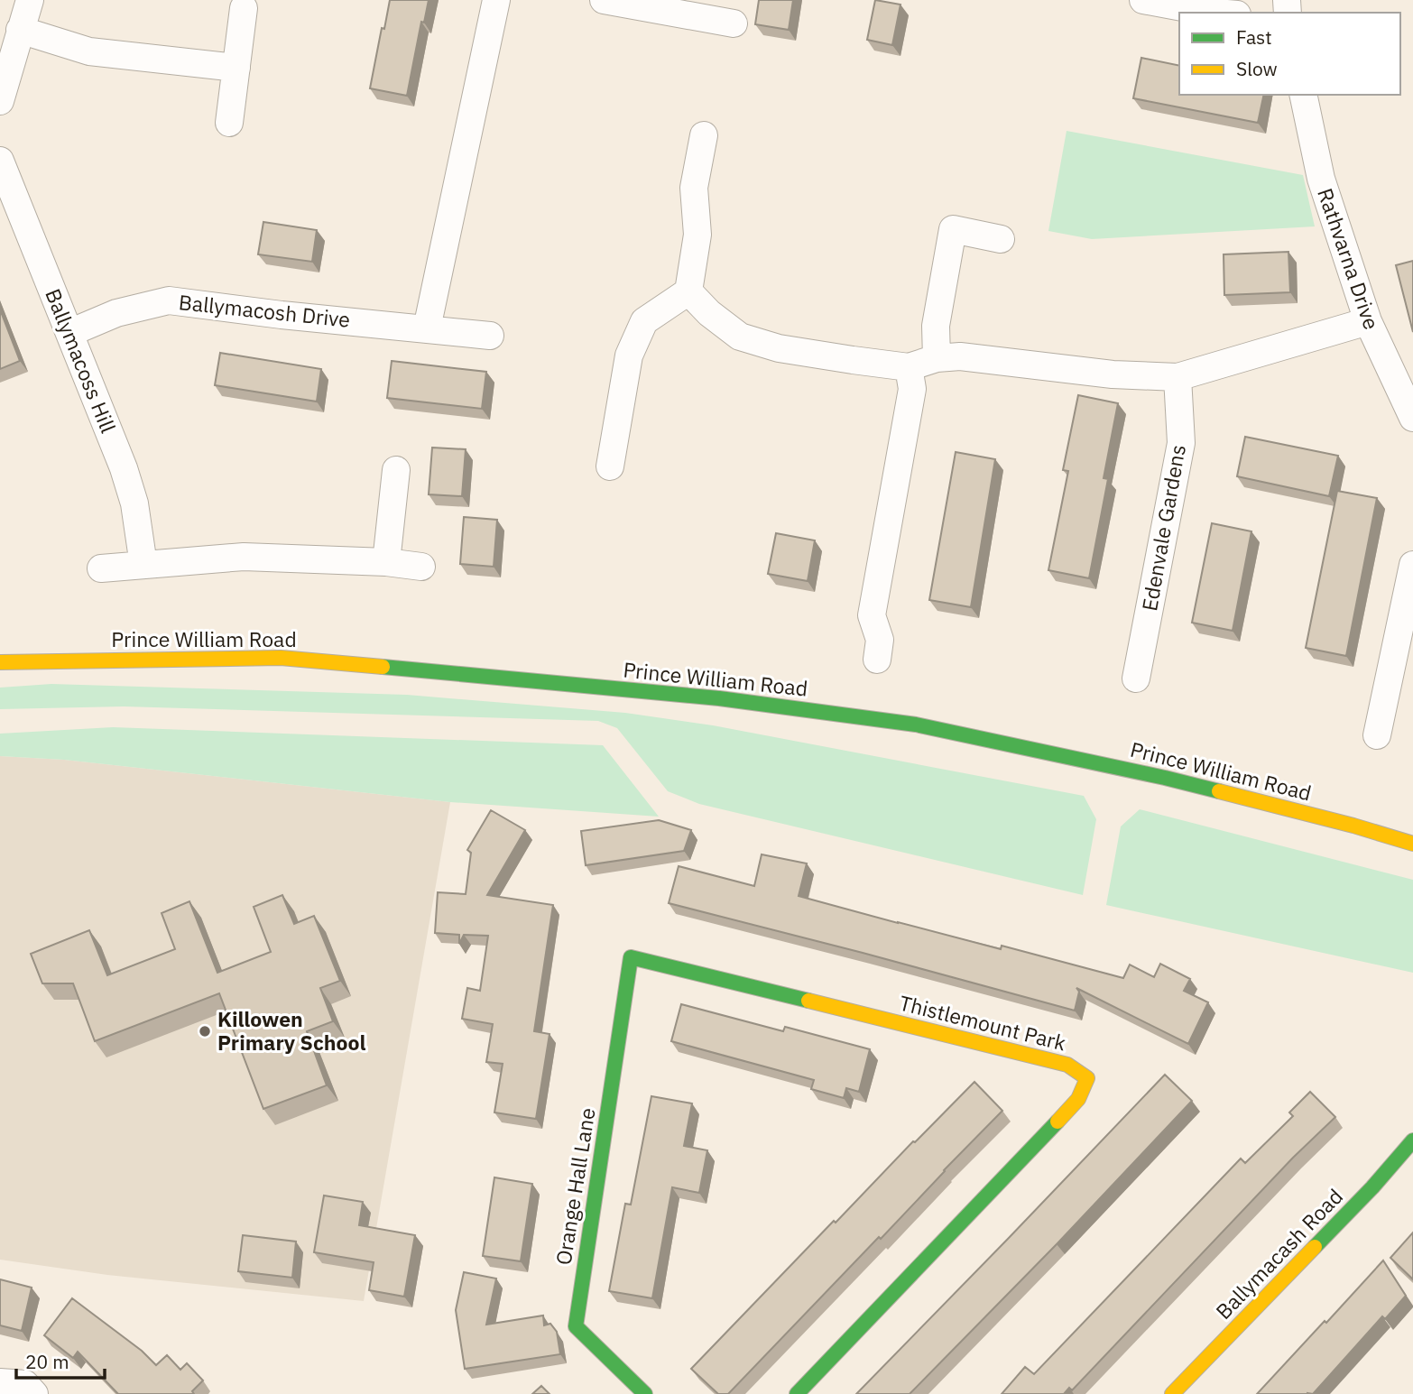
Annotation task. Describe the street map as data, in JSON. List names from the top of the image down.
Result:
{
  "streets": {
    "main road": [
      "Prince William Road",
      "Thistlemount Park",
      "Orange Hall Lane",
      "Ballymacash Road"
    ],
    "street": [
      "Rathvarna Drive",
      "Ballymacosh Drive",
      "Ballymacoss Hill",
      "Edenvale Gardens"
    ]
  },
  "crossings": [
    ["Ballymacosh Drive", "Ballymacoss Hill"],
    ["Thistlemount Park", "Orange Hall Lane"]
  ],
  "places": ["Killowen Primary School"],
  "legend": ["Fast", "Slow"],
  "scale_bar": "20 m"
}
